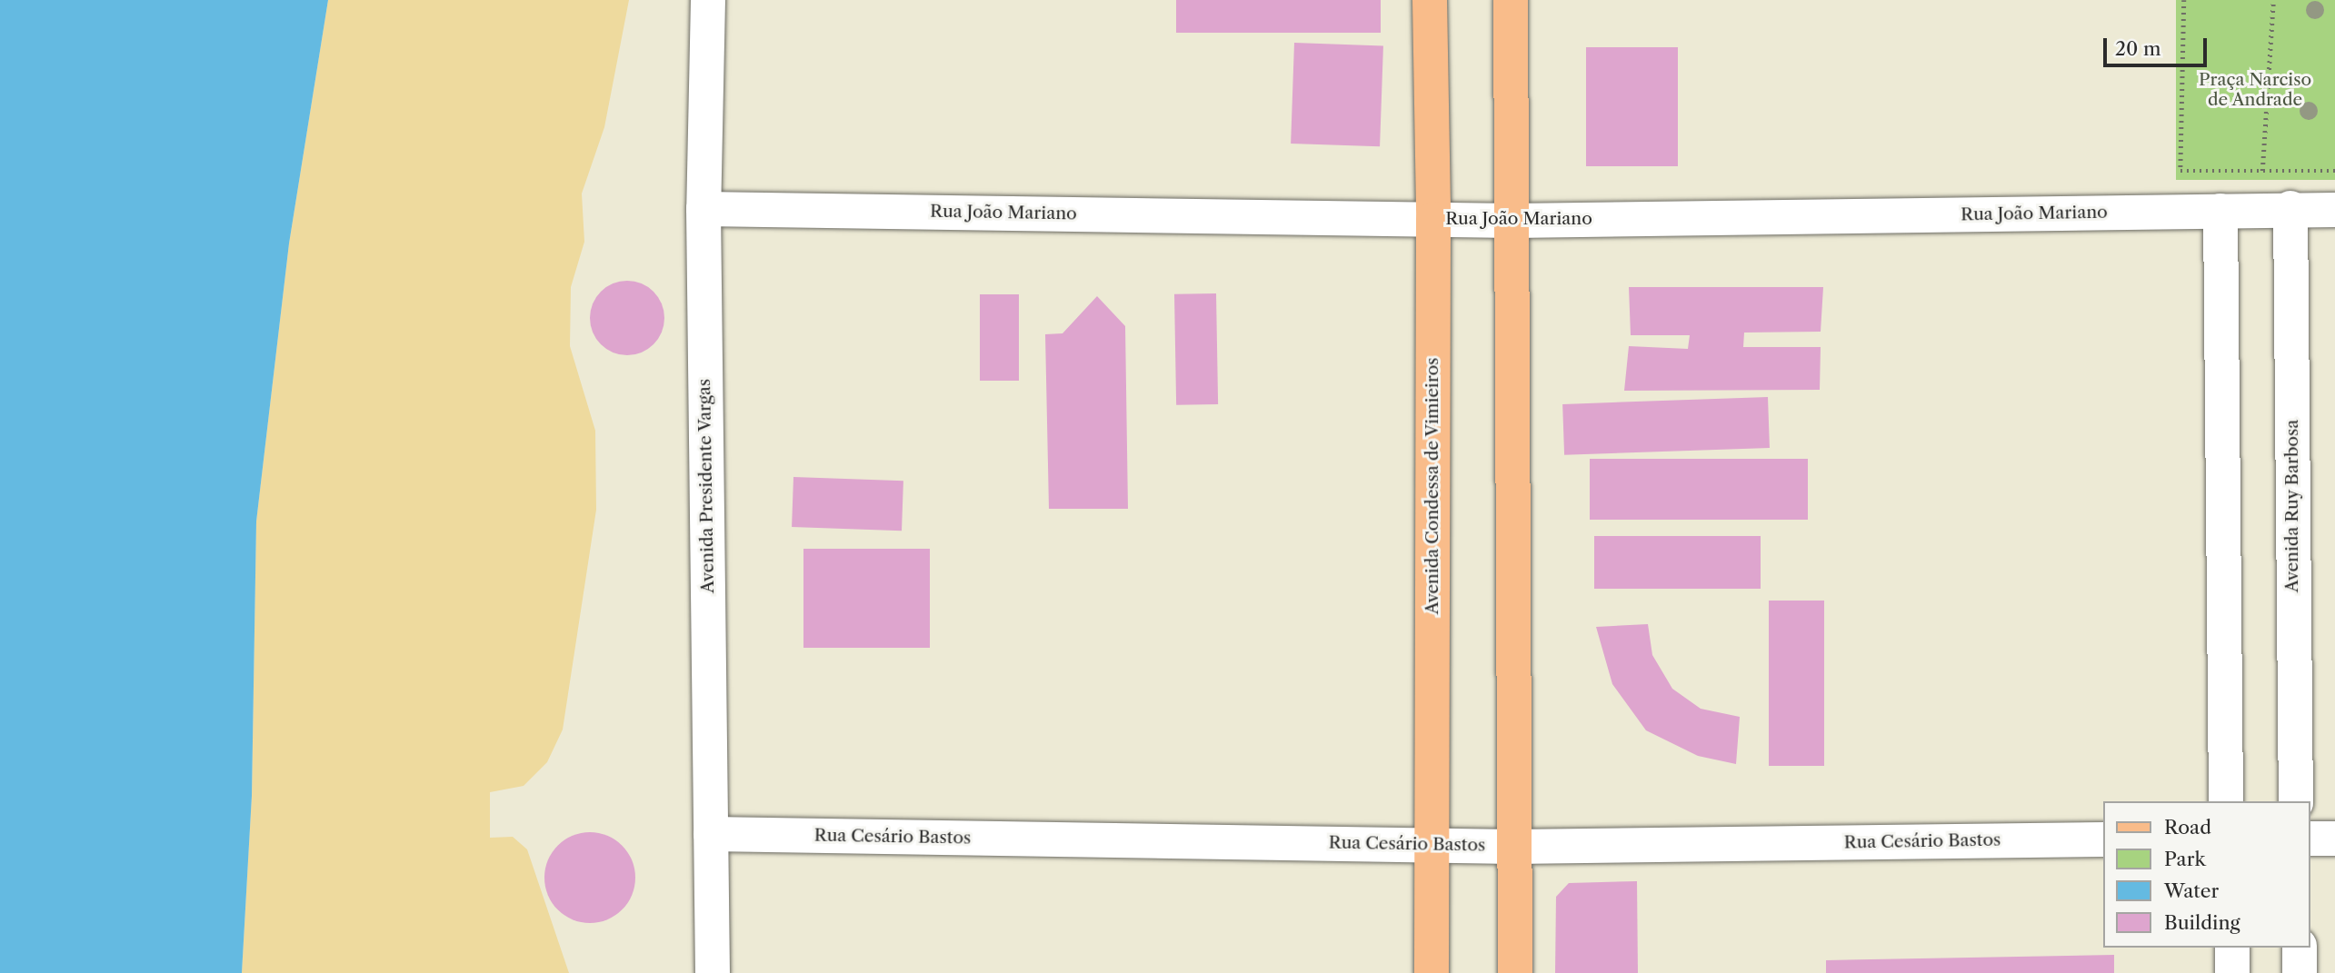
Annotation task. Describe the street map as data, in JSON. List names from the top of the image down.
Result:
{
  "streets": {
    "main road": ["Avenida Condessa de Vimieiros"],
    "street": [
      "Rua João Mariano",
      "Avenida Presidente Vargas",
      "Avenida Ruy Barbosa",
      "Rua Cesário Bastos"
    ]
  },
  "crossings": [
    ["Rua João Mariano", "Avenida Presidente Vargas"],
    ["Rua João Mariano", "Avenida Condessa de Vimieiros"],
    ["Rua João Mariano", "Avenida Ruy Barbosa"],
    ["Avenida Presidente Vargas", "Rua Cesário Bastos"],
    ["Avenida Condessa de Vimieiros", "Rua Cesário Bastos"]
  ],
  "parks": ["Praça Narciso de Andrade"],
  "legend": [
    "Road",
    "Park",
    "Water",
    "Building"
  ],
  "scale_bar": "20 m"
}
